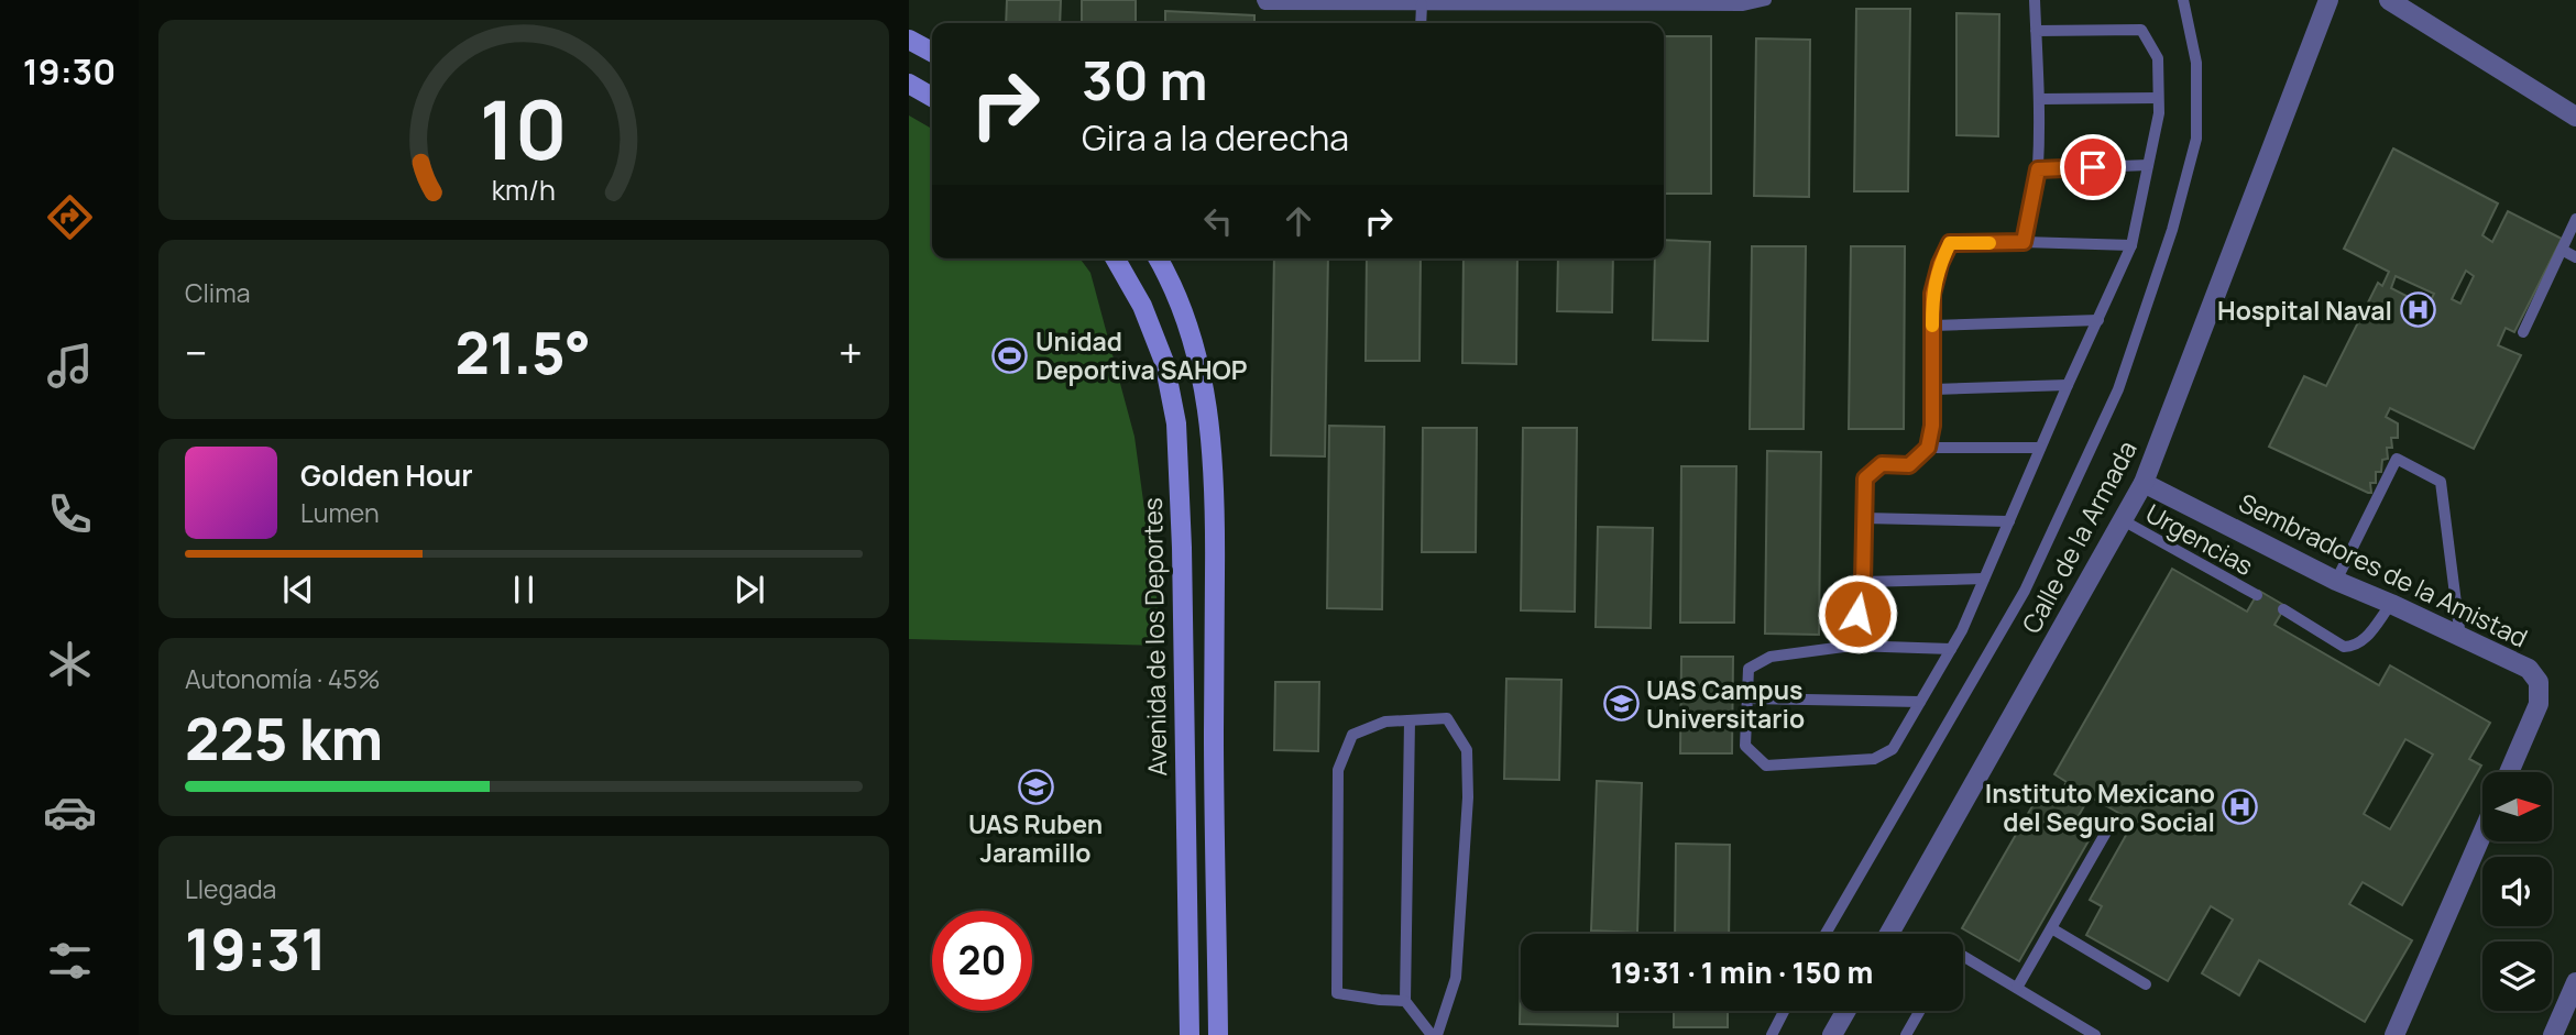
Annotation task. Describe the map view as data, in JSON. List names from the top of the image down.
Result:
{
  "streets": {
    "main road": ["Avenida de los Deportes"],
    "street": ["Calle de la Armada", "Sembradores de la Amistad"],
    "lane": ["Urgencias"]
  },
  "crossings": [
    ["Calle de la Armada", "Urgencias"],
    ["Calle de la Armada", "Sembradores de la Amistad"]
  ],
  "places": {
    "hospital": ["Hospital Naval", "Instituto Mexicano del Seguro Social"],
    "sports": ["Unidad Deportiva SAHOP"],
    "school or university": ["UAS Campus Universitario", "UAS Ruben Jaramillo"]
  },
  "north": "right",
  "page": {
    "tabs": "19:30",
    "turn": ["30 m", "Gira a la derecha"],
    "tile": [
      "Clima",
      ["Autonomía · 45%", "225 km"],
      ["Llegada", "19:31"]
    ],
    "heat": ["−", "21.5°", "+"],
    "song": ["Golden Hour", "Lumen"],
    "limit": "20",
    "trip": "19:31 · 1 min · 150 m",
    "gauge": ["10", "km/h"]
  }
}
